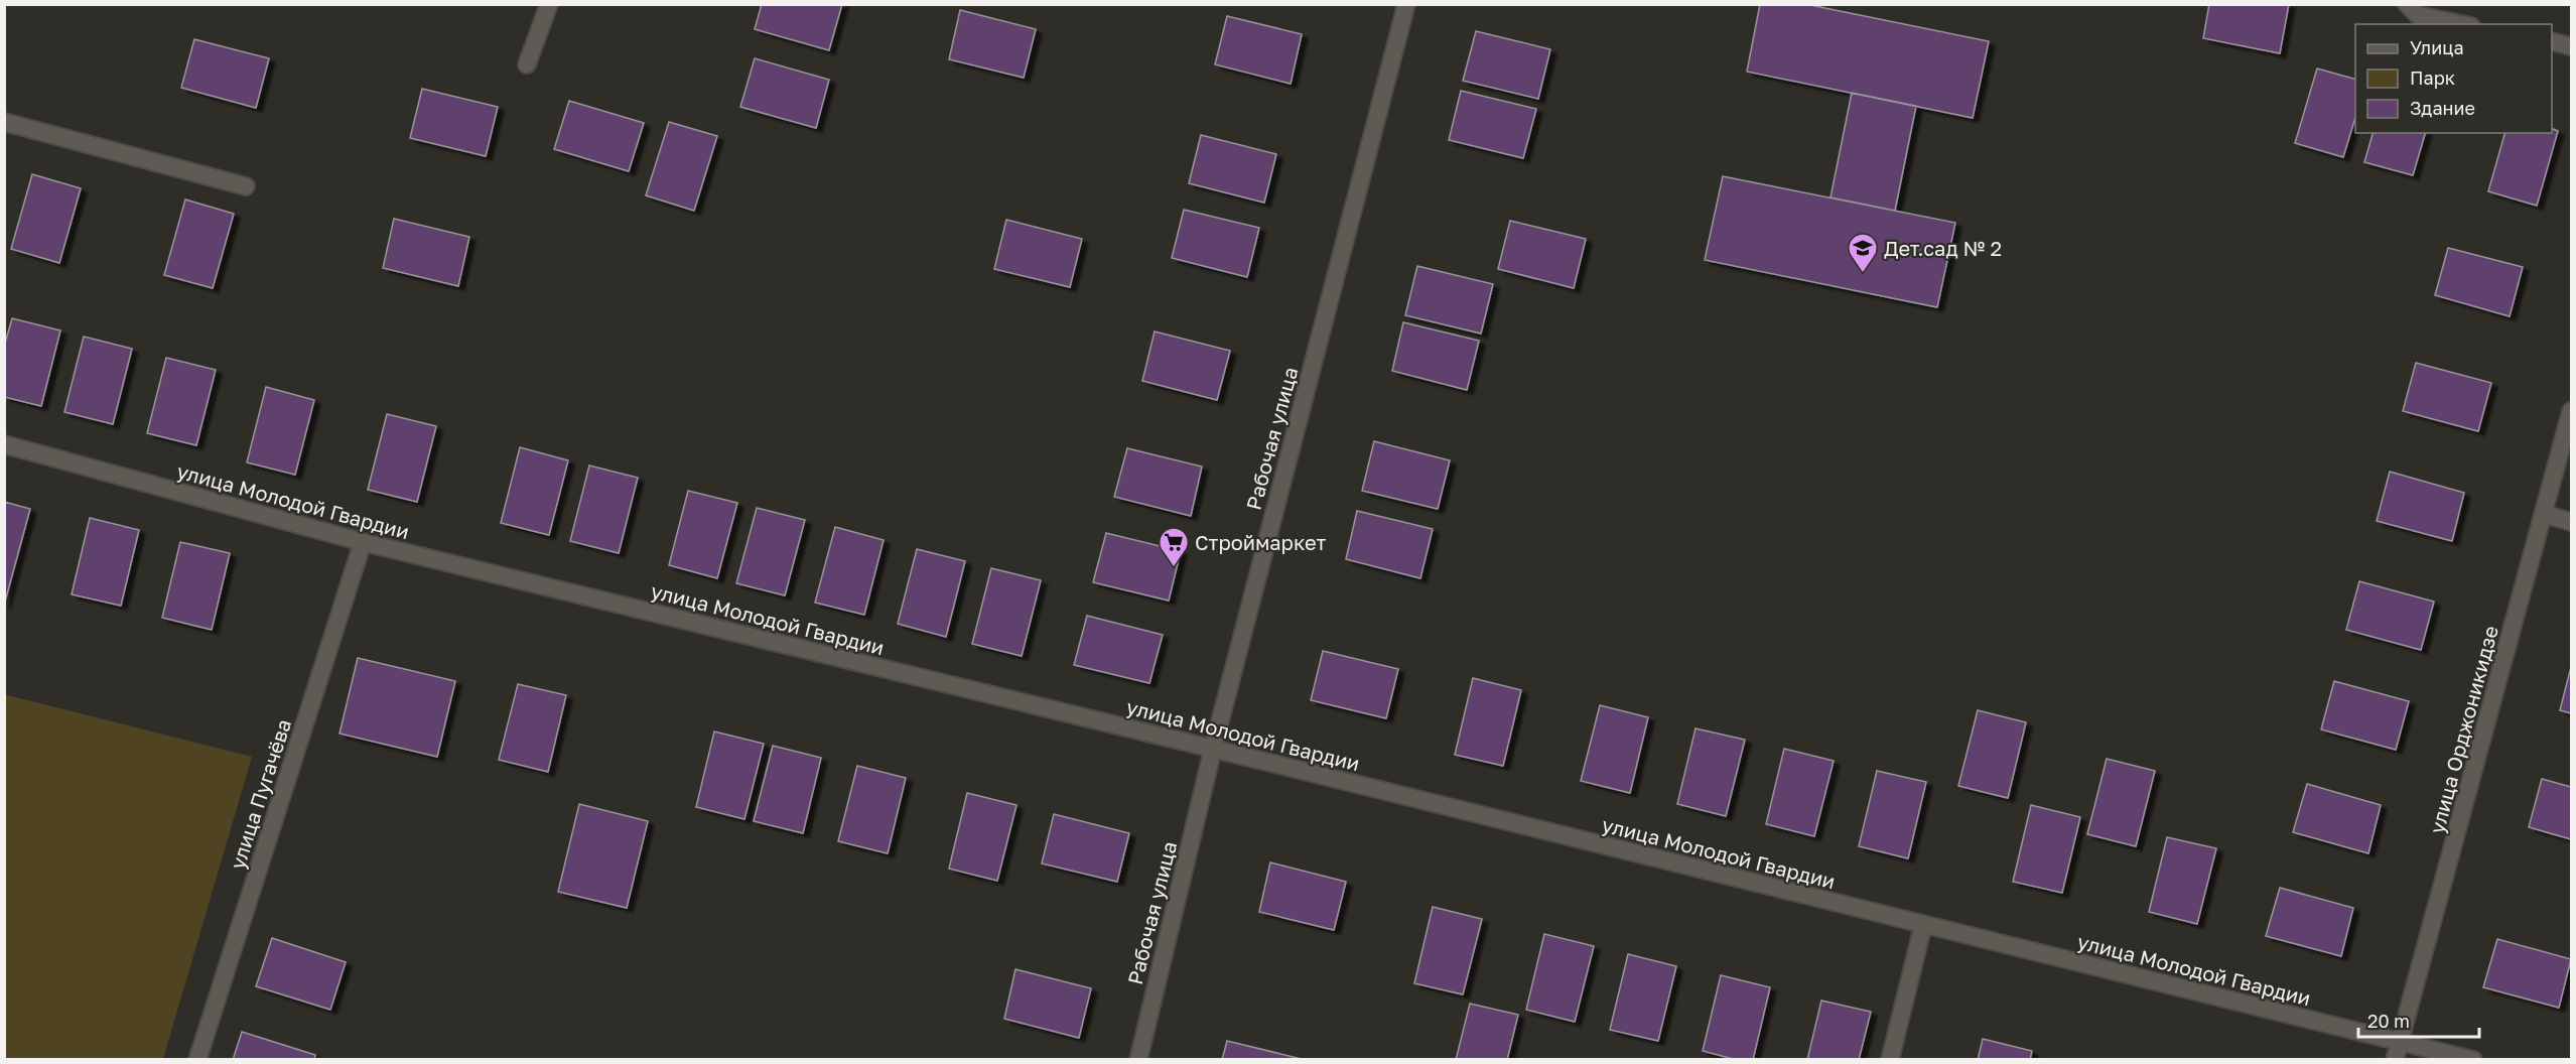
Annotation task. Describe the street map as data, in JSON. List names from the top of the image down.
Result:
{
  "streets": {
    "street": [
      "Рабочая улица",
      "улица Молодой Гвардии",
      "улица Орджоникидзе",
      "улица Пугачёва"
    ]
  },
  "crossings": [
    ["Рабочая улица", "улица Молодой Гвардии"],
    ["улица Молодой Гвардии", "улица Орджоникидзе"],
    ["улица Молодой Гвардии", "улица Пугачёва"]
  ],
  "places": {
    "school or university": ["Дет.сад № 2"],
    "supermarket": ["Строймаркет"]
  },
  "legend": ["Улица", "Парк", "Здание"],
  "scale_bar": "20 m"
}
